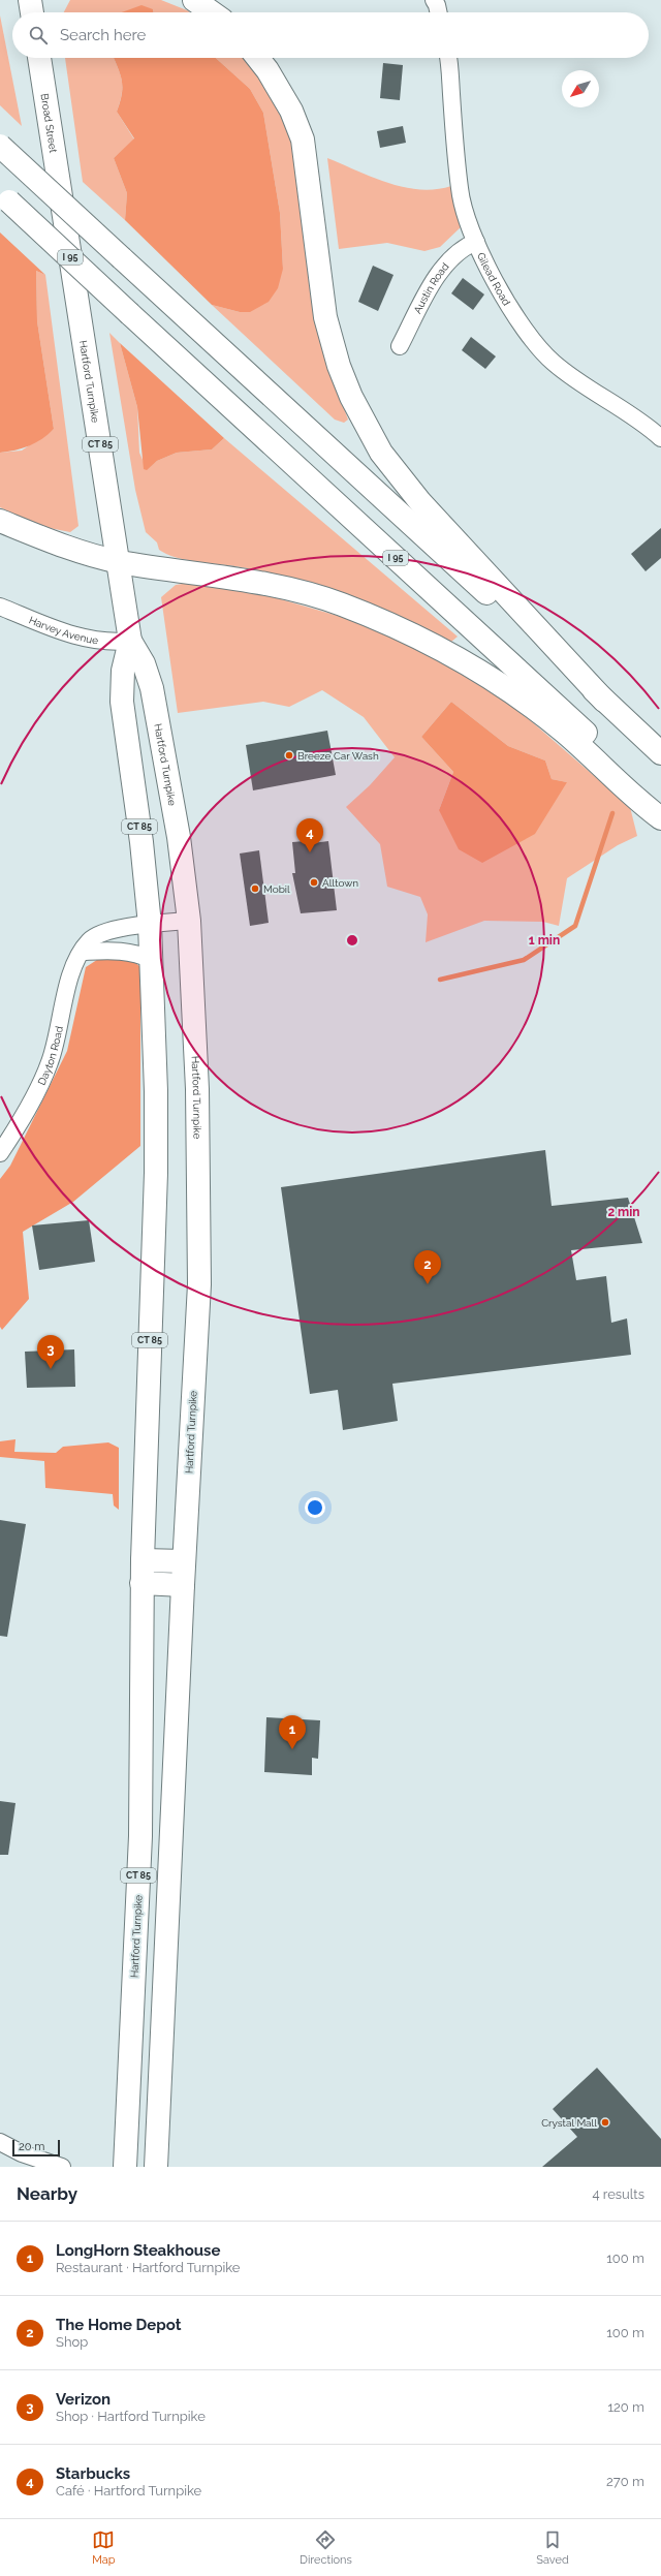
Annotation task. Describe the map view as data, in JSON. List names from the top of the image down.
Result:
{
  "streets": {
    "highway": [
      "Broad Street",
      "I 95",
      "Hartford Turnpike",
      "CT 85"
    ],
    "street": [
      "Gilead Road",
      "Austin Road",
      "Harvey Avenue",
      "Dayton Road"
    ]
  },
  "crossings": [
    ["Broad Street", "Hartford Turnpike"],
    ["Gilead Road", "Austin Road"],
    ["Hartford Turnpike", "Harvey Avenue"],
    ["Hartford Turnpike", "Dayton Road"]
  ],
  "places": [
    "Breeze Car Wash",
    "Alltown",
    "Mobil",
    "Crystal Mall"
  ],
  "scale_bar": "20 m",
  "north": "bottom left",
  "page": {
    "search": "Search here",
    "pins": [
      "4",
      "2",
      "3",
      "1"
    ],
    "scale": "20 m",
    "heading": ["Nearby", "4 results"],
    "list": [
      {
        "mark": "1",
        "name": "LongHorn Steakhouse",
        "note": "Restaurant · Hartford Turnpike",
        "value": "100 m"
      },
      {
        "mark": "2",
        "name": "The Home Depot",
        "note": "Shop",
        "value": "100 m"
      },
      {
        "mark": "3",
        "name": "Verizon",
        "note": "Shop · Hartford Turnpike",
        "value": "120 m"
      },
      {
        "mark": "4",
        "name": "Starbucks",
        "note": "Café · Hartford Turnpike",
        "value": "270 m"
      }
    ],
    "nav": ["Map", "Directions", "Saved"]
  },
  "rings": ["1 min", "2 min"]
}
